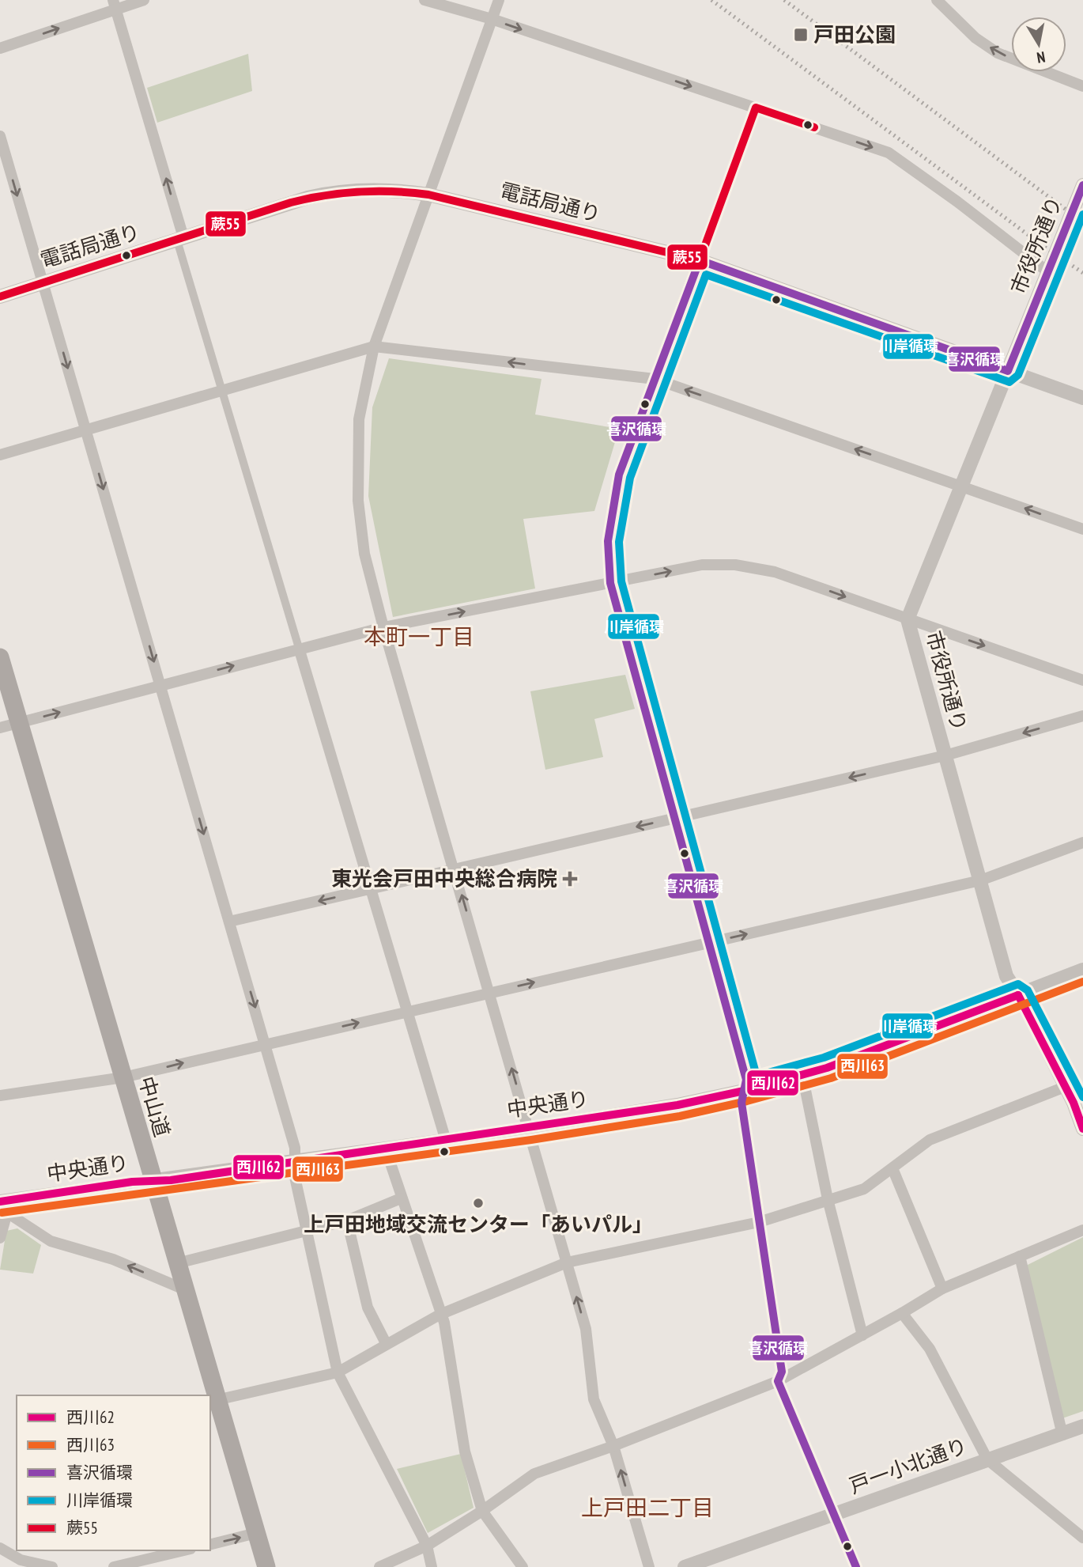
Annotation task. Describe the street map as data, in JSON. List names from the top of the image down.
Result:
{
  "streets": {
    "highway": ["中山道"],
    "street": [
      "電話局通り",
      "市役所通り",
      "中央通り",
      "戸一小北通り"
    ]
  },
  "crossings": [
    ["電話局通り", "市役所通り"],
    ["市役所通り", "中央通り"],
    ["中央通り", "中山道"]
  ],
  "districts": ["本町一丁目", "上戸田二丁目"],
  "places": {
    "transit": ["戸田公園"],
    "health": ["東光会戸田中央総合病院"],
    "other": ["上戸田地域交流センター「あいパル」"]
  },
  "lines": [
    "transit line 蕨55",
    "transit line 喜沢循環",
    "transit line 川岸循環",
    "transit line 西川63",
    "transit line 西川62"
  ],
  "legend": [
    "西川62",
    "西川63",
    "喜沢循環",
    "川岸循環",
    "蕨55"
  ],
  "north": "bottom"
}
